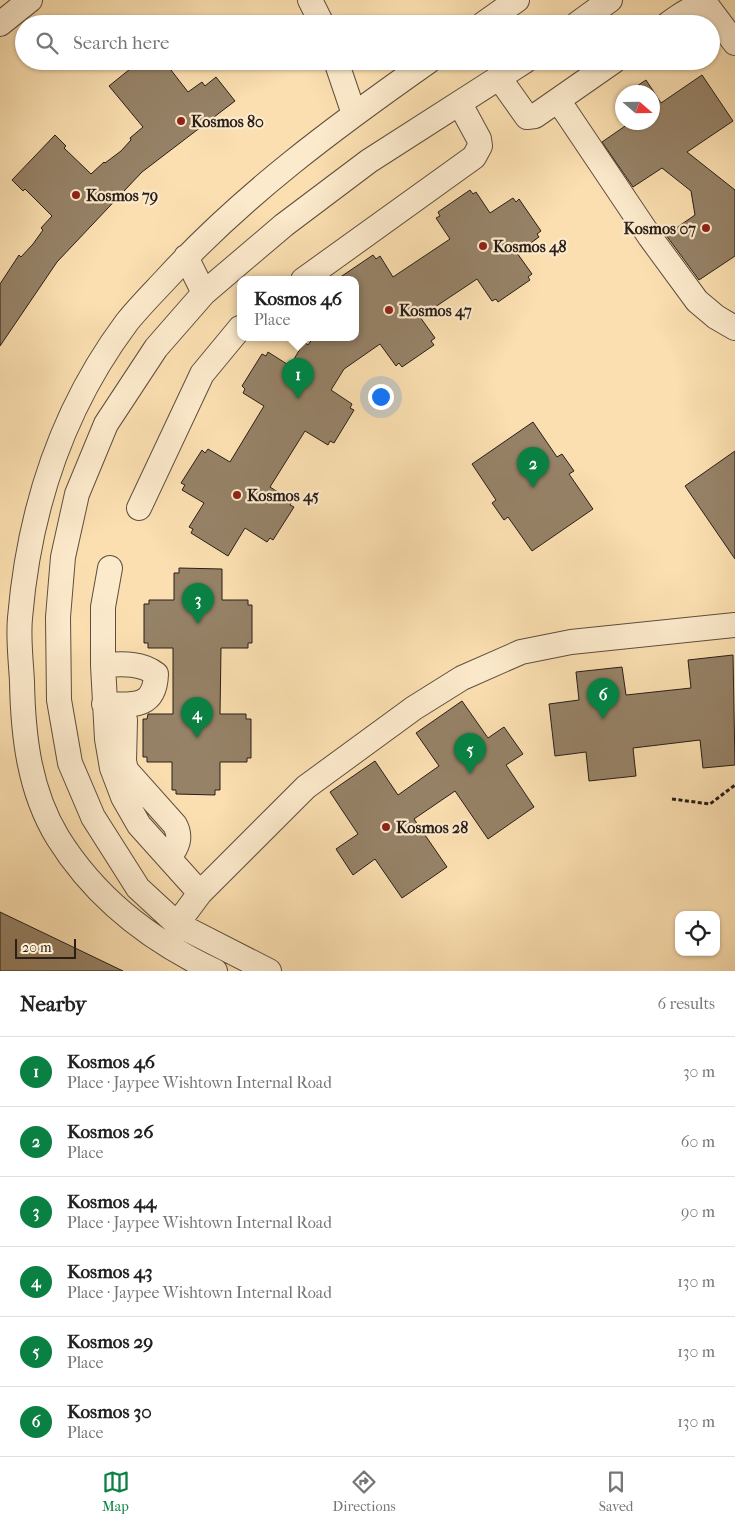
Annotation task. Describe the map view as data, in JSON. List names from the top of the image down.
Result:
{
  "places": [
    "Kosmos 80",
    "Kosmos 79",
    "Kosmos 07",
    "Kosmos 48",
    "Kosmos 47",
    "Kosmos 45",
    "Kosmos 28"
  ],
  "scale_bar": "20 m",
  "north": "right",
  "page": {
    "search": "Search here",
    "popup": ["Kosmos 46", "Place"],
    "pins": [
      "1",
      "2",
      "3",
      "6",
      "4",
      "5"
    ],
    "scale": "20 m",
    "heading": ["Nearby", "6 results"],
    "list": [
      {
        "mark": "1",
        "name": "Kosmos 46",
        "note": "Place · Jaypee Wishtown Internal Road",
        "value": "30 m"
      },
      {
        "mark": "2",
        "name": "Kosmos 26",
        "note": "Place",
        "value": "60 m"
      },
      {
        "mark": "3",
        "name": "Kosmos 44",
        "note": "Place · Jaypee Wishtown Internal Road",
        "value": "90 m"
      },
      {
        "mark": "4",
        "name": "Kosmos 43",
        "note": "Place · Jaypee Wishtown Internal Road",
        "value": "130 m"
      },
      {
        "mark": "5",
        "name": "Kosmos 29",
        "note": "Place",
        "value": "130 m"
      },
      {
        "mark": "6",
        "name": "Kosmos 30",
        "note": "Place",
        "value": "130 m"
      }
    ],
    "nav": ["Map", "Directions", "Saved"]
  }
}
